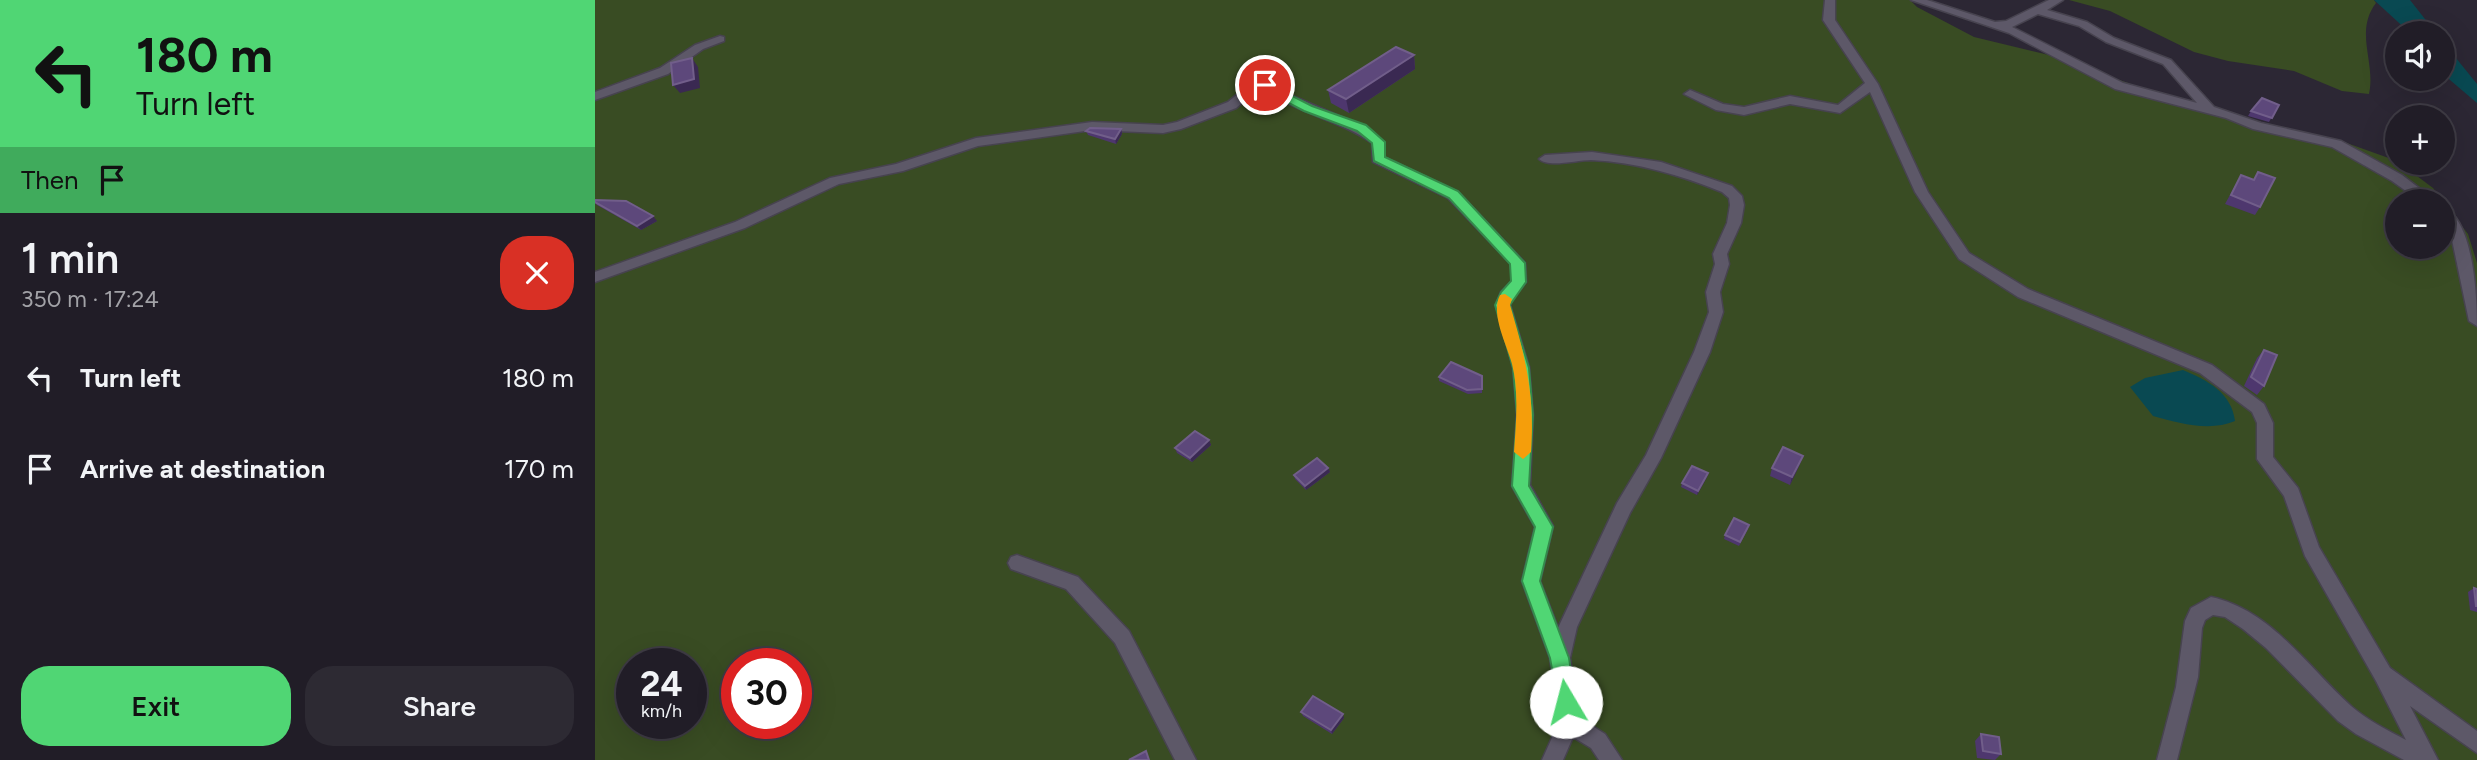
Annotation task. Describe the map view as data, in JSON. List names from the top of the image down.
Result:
{
  "page": {
    "turn": ["180 m", "Turn left"],
    "map_buttons": ["+", "−"],
    "then": "Then",
    "heading": ["1 min", "350 m · 17:24"],
    "list": [
      {
        "name": "Turn left",
        "value": "180 m"
      },
      {
        "name": "Arrive at destination",
        "value": "170 m"
      }
    ],
    "speed": "24 km/h",
    "limit": "30",
    "buttons": ["Exit", "Share"]
  }
}
